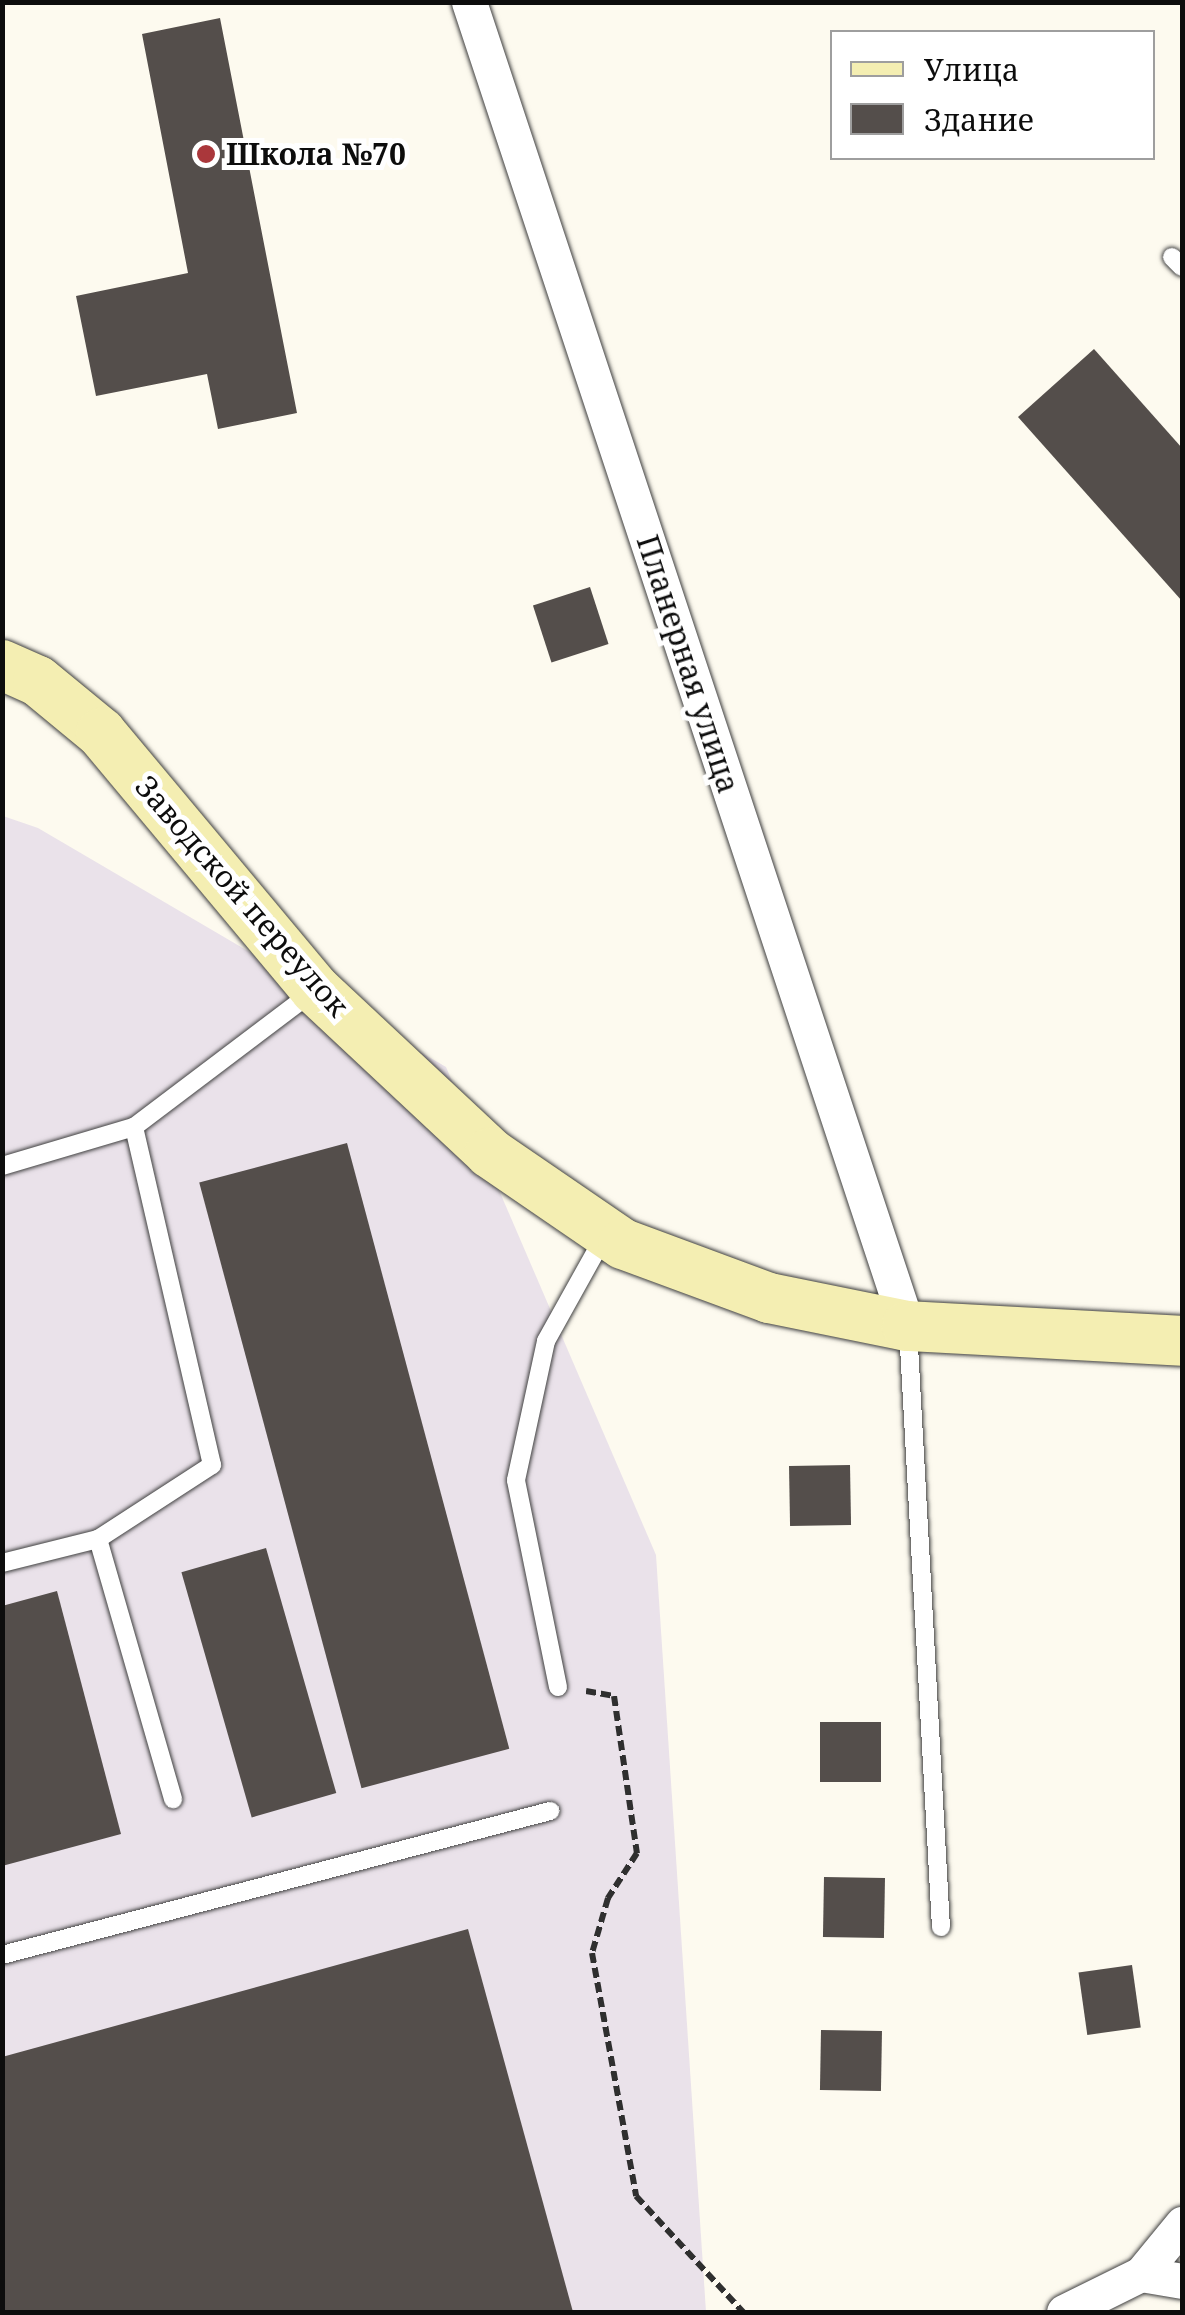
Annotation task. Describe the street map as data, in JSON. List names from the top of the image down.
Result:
{
  "streets": {
    "main road": ["Заводской переулок"],
    "street": ["Планерная улица"]
  },
  "crossings": [
    ["Планерная улица", "Заводской переулок"]
  ],
  "places": ["Школа №70"],
  "legend": ["Улица", "Здание"]
}
